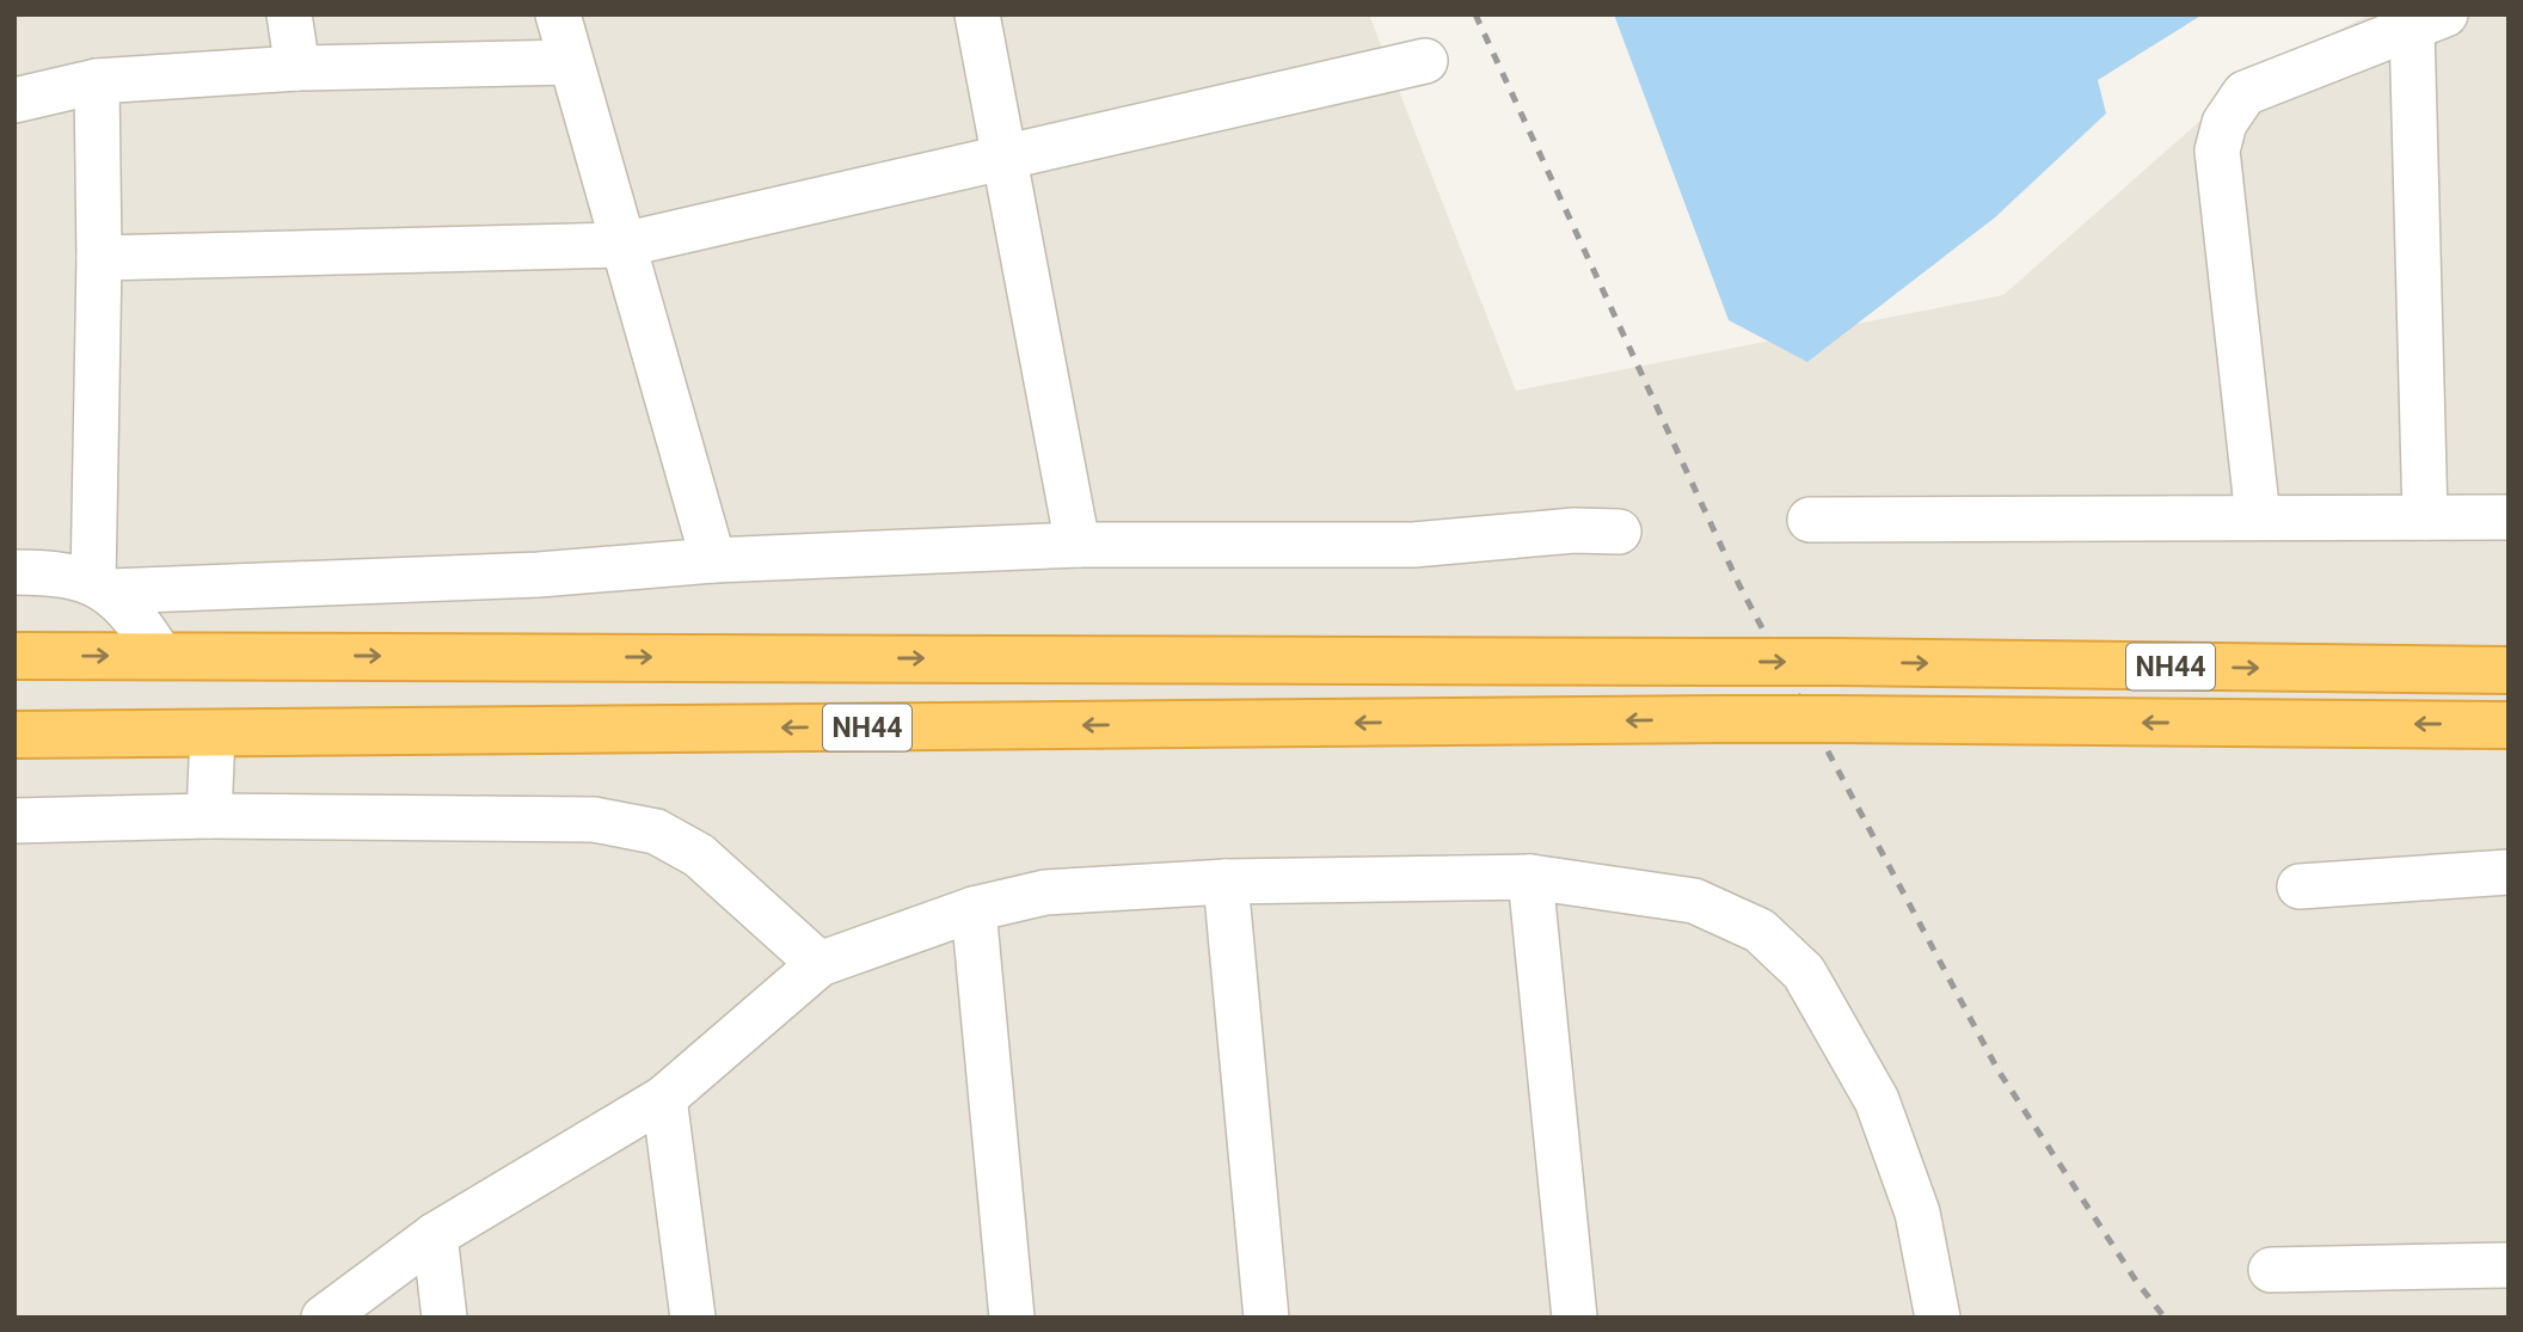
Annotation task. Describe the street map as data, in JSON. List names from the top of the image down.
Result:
{
  "streets": {
    "highway": ["NH44"]
  }
}
